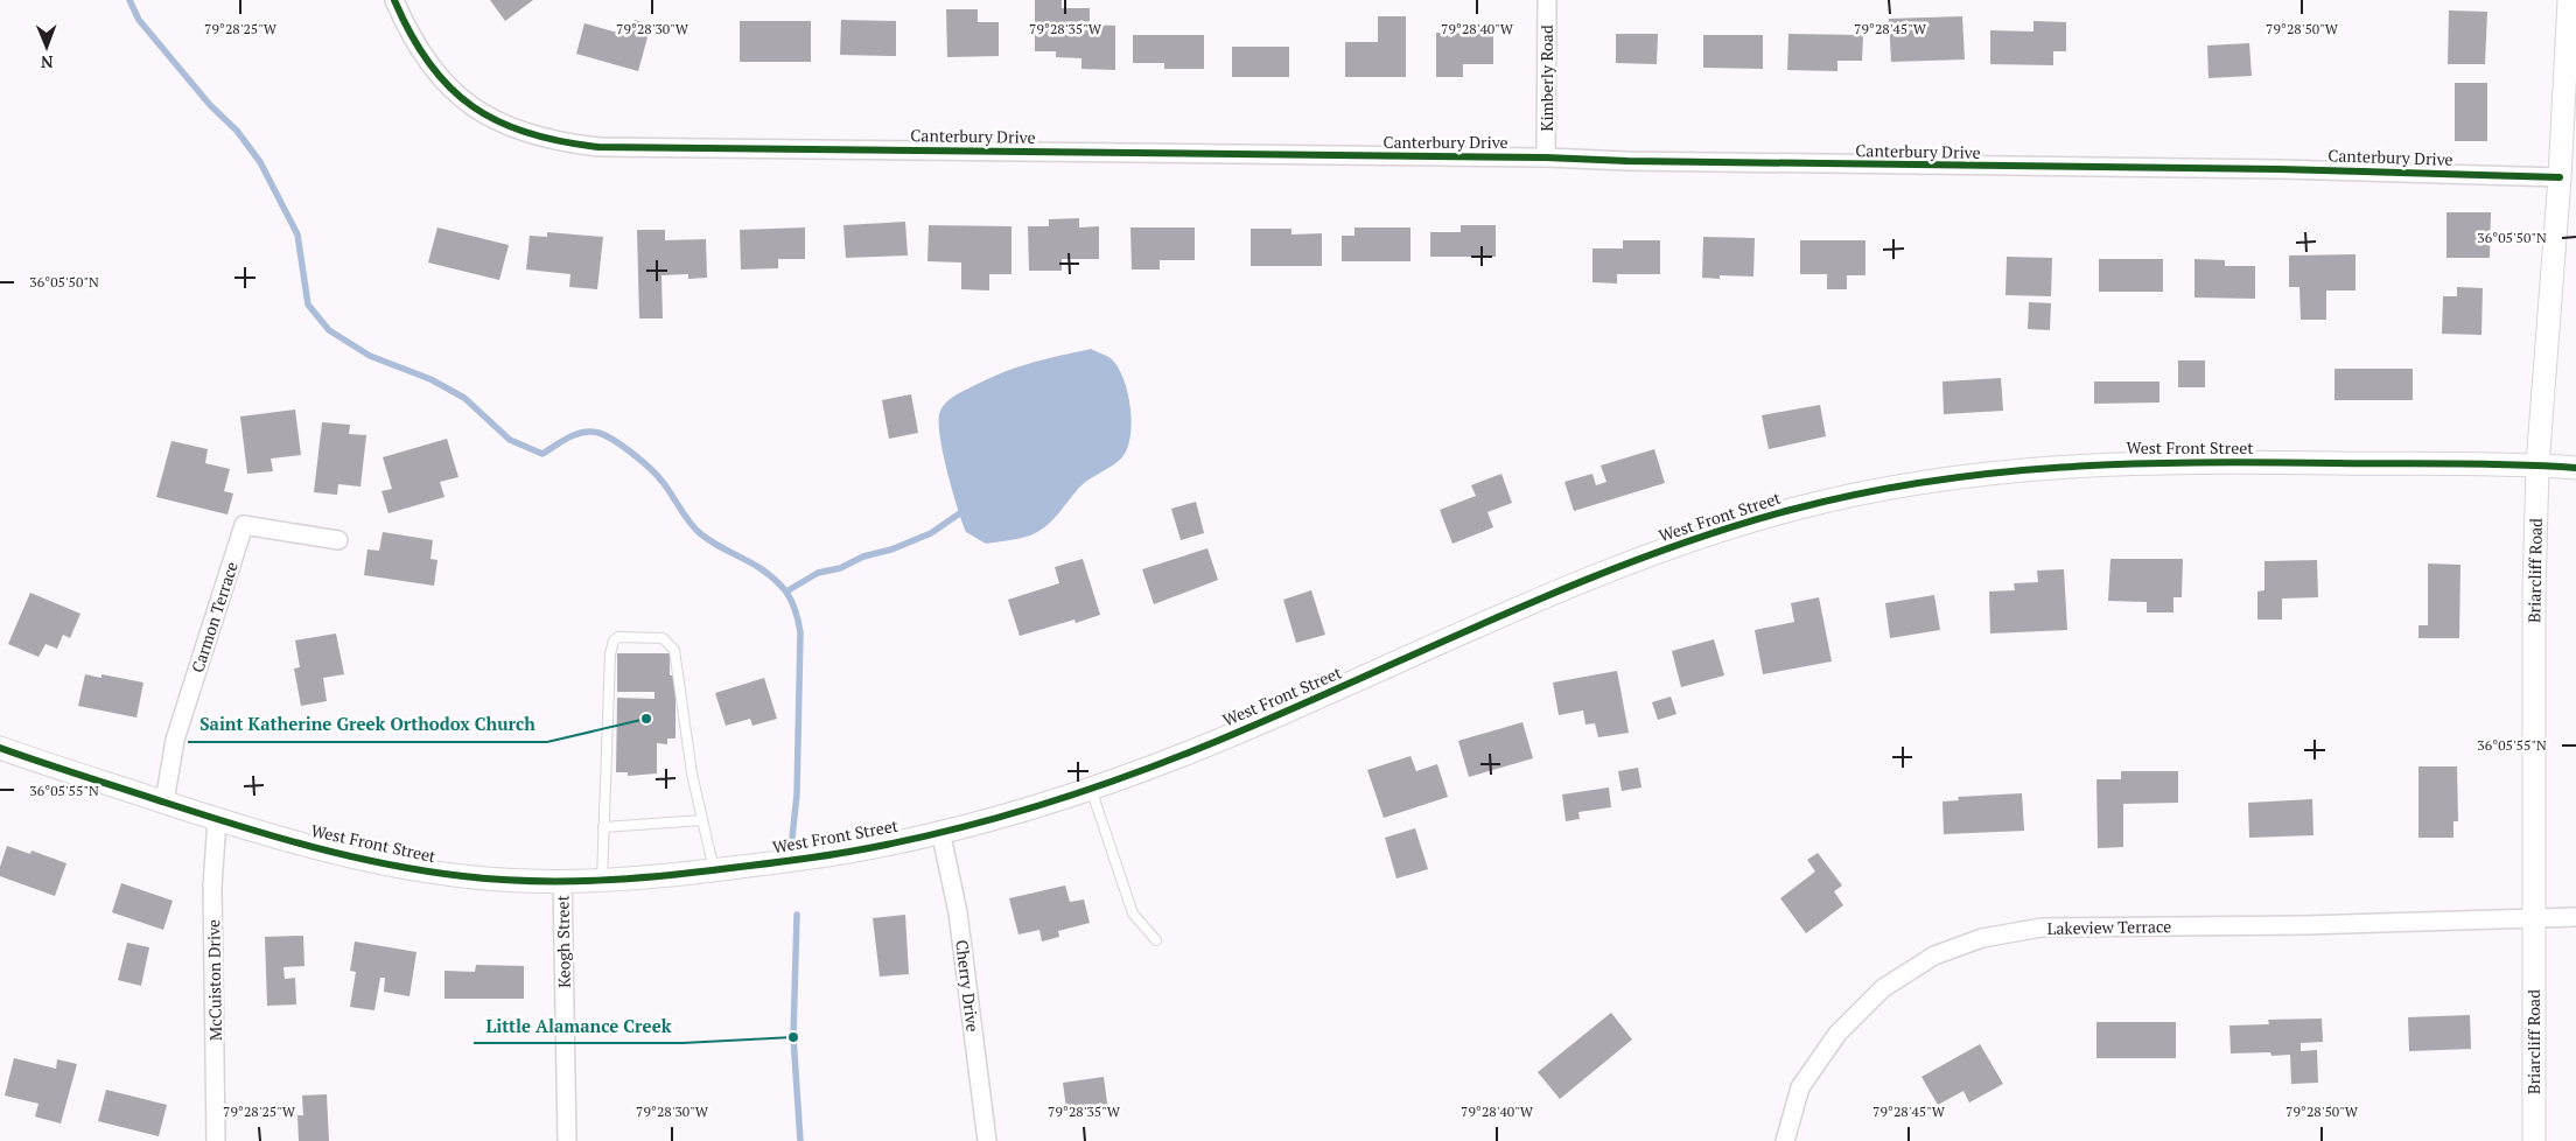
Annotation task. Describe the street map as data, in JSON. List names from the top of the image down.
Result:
{
  "streets": {
    "street": [
      "Kimberly Road",
      "Canterbury Drive",
      "West Front Street",
      "Briarcliff Road",
      "Carmon Terrace",
      "Lakeview Terrace",
      "Keogh Street",
      "McCuiston Drive",
      "Cherry Drive"
    ]
  },
  "crossings": [
    ["Kimberly Road", "Canterbury Drive"],
    ["Canterbury Drive", "Briarcliff Road"],
    ["West Front Street", "Briarcliff Road"],
    ["West Front Street", "Carmon Terrace"],
    ["West Front Street", "Keogh Street"],
    ["West Front Street", "McCuiston Drive"],
    ["West Front Street", "Cherry Drive"],
    ["Briarcliff Road", "Lakeview Terrace"]
  ],
  "places": ["Saint Katherine Greek Orthodox Church", "Little Alamance Creek"],
  "north": "bottom",
  "coordinates": [
    "79°28'25\"W",
    "79°28'30\"W",
    "79°28'35\"W",
    "79°28'40\"W",
    "79°28'45\"W",
    "79°28'50\"W",
    "36°05'50\"N",
    "36°05'55\"N"
  ]
}
